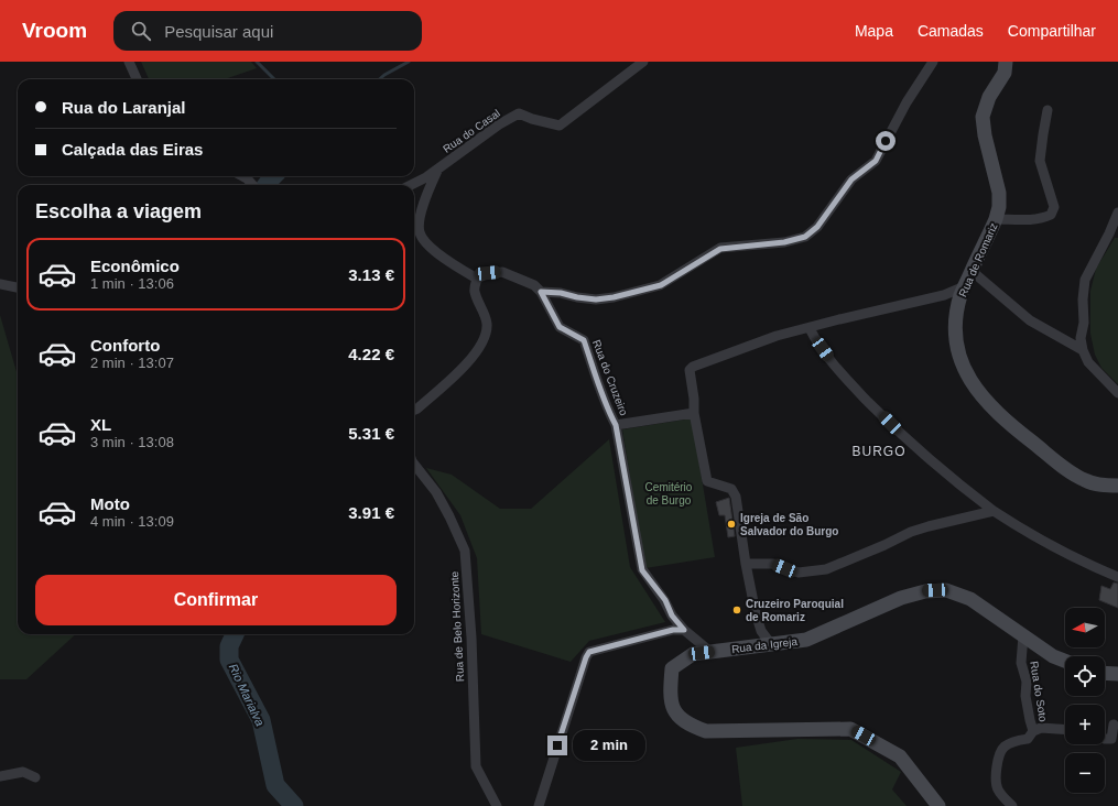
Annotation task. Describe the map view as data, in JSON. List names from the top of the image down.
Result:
{
  "streets": {
    "street": [
      "Rua do Casal",
      "Rua de Romariz",
      "Rua do Cruzeiro",
      "Rua de Belo Horizonte",
      "Rua da Igreja",
      "Rua do Soto"
    ]
  },
  "crossings": [
    ["Rua da Igreja", "Rua do Soto"]
  ],
  "districts": ["BURGO"],
  "water": ["Rio Marialva"],
  "parks": ["Cemitério de Burgo"],
  "places": ["Igreja de São Salvador do Burgo", "Cruzeiro Paroquial de Romariz"],
  "north": "left",
  "page": {
    "header": "Vroom",
    "search": "Pesquisar aqui",
    "nav": ["Mapa", "Camadas", "Compartilhar"],
    "banner": ["Rua do Laranjal", "Calçada das Eiras"],
    "heading": "Escolha a viagem",
    "list": [
      {
        "name": "Econômico",
        "note": "1 min · 13:06",
        "value": "3.13 €"
      },
      {
        "name": "Conforto",
        "note": "2 min · 13:07",
        "value": "4.22 €"
      },
      {
        "name": "XL",
        "note": "3 min · 13:08",
        "value": "5.31 €"
      },
      {
        "name": "Moto",
        "note": "4 min · 13:09",
        "value": "3.91 €"
      }
    ],
    "buttons": "Confirmar",
    "map_buttons": ["+", "−"],
    "bubble": "2 min"
  }
}
